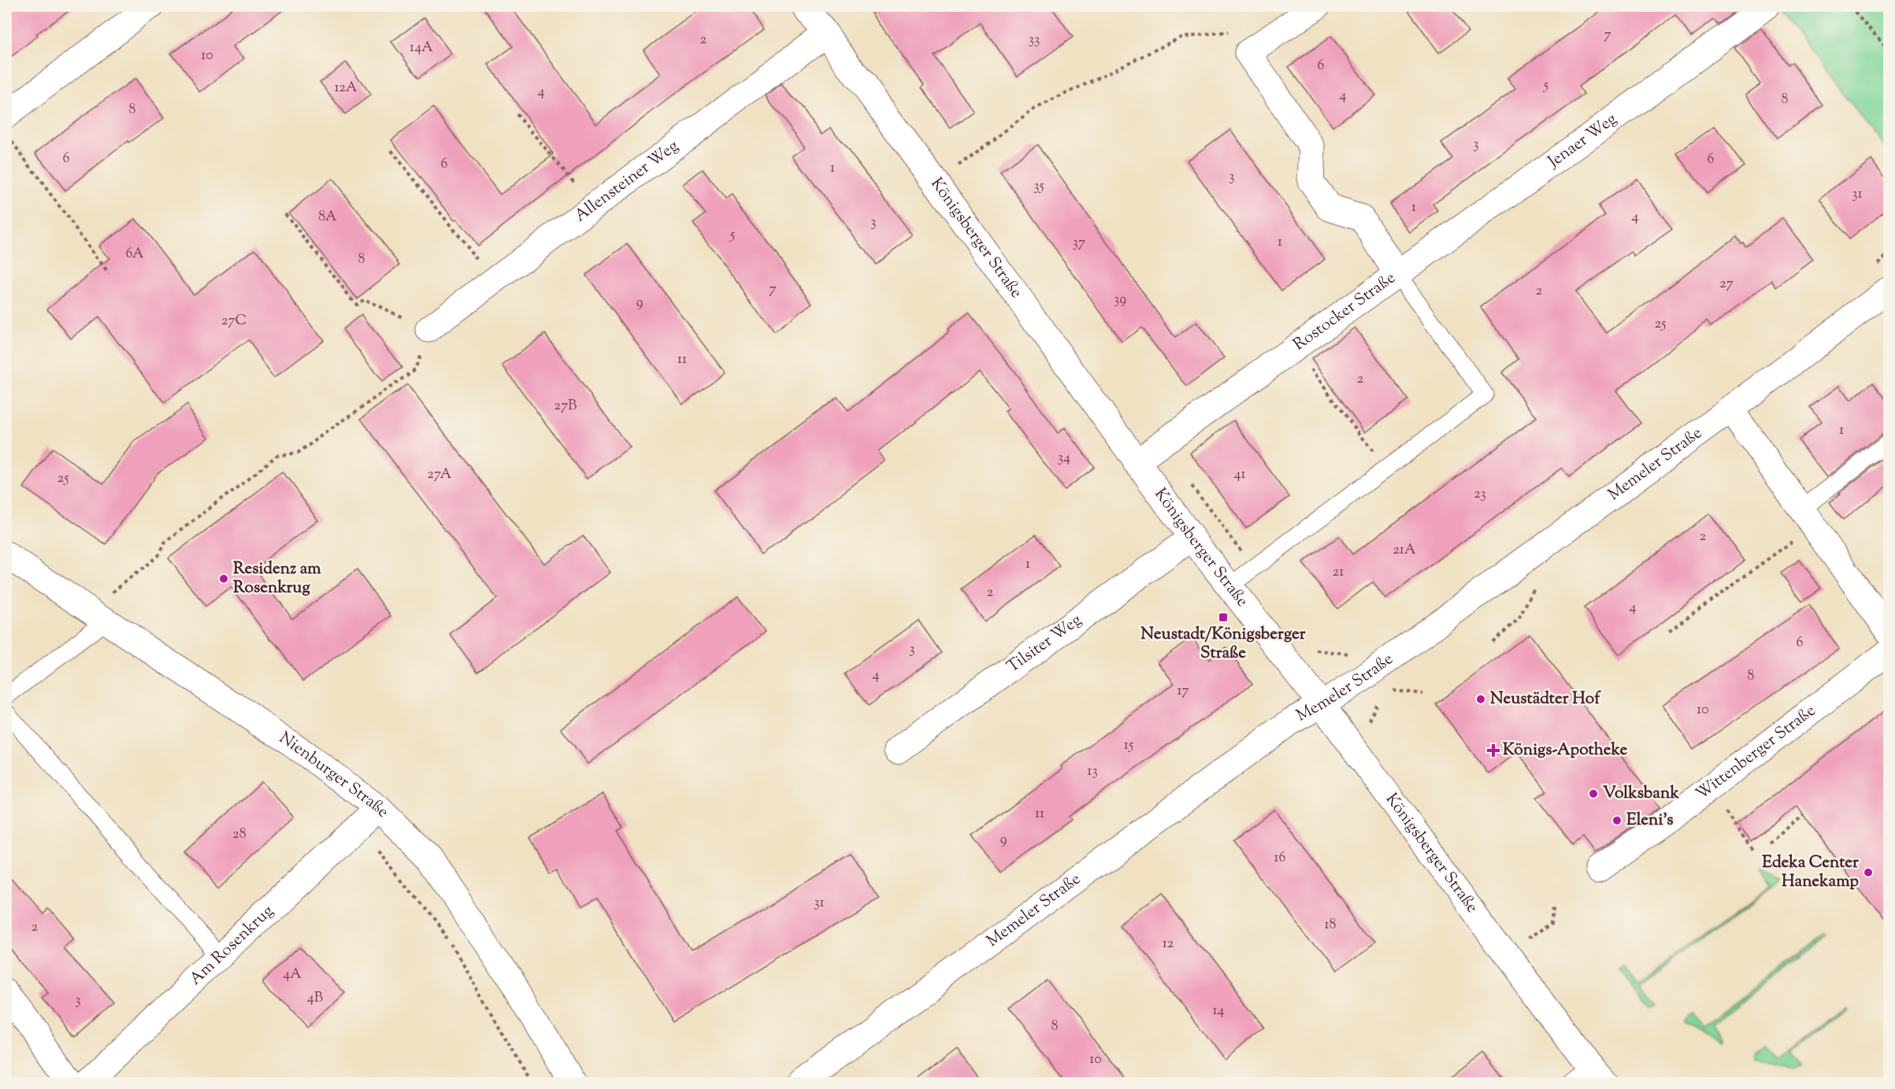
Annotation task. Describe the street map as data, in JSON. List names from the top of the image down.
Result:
{
  "streets": {
    "street": [
      "Jenaer Weg",
      "Allensteiner Weg",
      "Königsberger Straße",
      "Rostocker Straße",
      "Memeler Straße",
      "Tilsiter Weg",
      "Wittenberger Straße",
      "Nienburger Straße",
      "Am Rosenkrug"
    ]
  },
  "crossings": [
    ["Jenaer Weg", "Rostocker Straße"],
    ["Allensteiner Weg", "Königsberger Straße"],
    ["Königsberger Straße", "Rostocker Straße"],
    ["Königsberger Straße", "Memeler Straße"],
    ["Königsberger Straße", "Tilsiter Weg"],
    ["Nienburger Straße", "Am Rosenkrug"]
  ],
  "places": {
    "other": [
      "Residenz am Rosenkrug",
      "Neustädter Hof",
      "Volksbank",
      "Eleni's",
      "Edeka Center Hanekamp"
    ],
    "transit": ["Neustadt/Königsberger Straße"],
    "health": ["Königs-Apotheke"]
  },
  "house_numbers": [
    "7",
    "2",
    "33",
    "14A",
    "10",
    "6",
    "5",
    "12A",
    "4",
    "4",
    "8",
    "8",
    "3",
    "6",
    "6",
    "6",
    "1",
    "3",
    "35",
    "31",
    "1",
    "8A",
    "4",
    "3",
    "5",
    "1",
    "37",
    "6A",
    "8",
    "27",
    "7",
    "2",
    "39",
    "9",
    "27C",
    "25",
    "11",
    "2",
    "27B",
    "1",
    "34",
    "27A",
    "41",
    "25",
    "23",
    "2",
    "21A",
    "1",
    "21",
    "2",
    "4",
    "6",
    "3",
    "4",
    "8",
    "17",
    "10",
    "15",
    "13",
    "11",
    "28",
    "9",
    "16",
    "31",
    "18",
    "2",
    "12",
    "4A",
    "4B",
    "3",
    "14",
    "8",
    "10"
  ]
}
